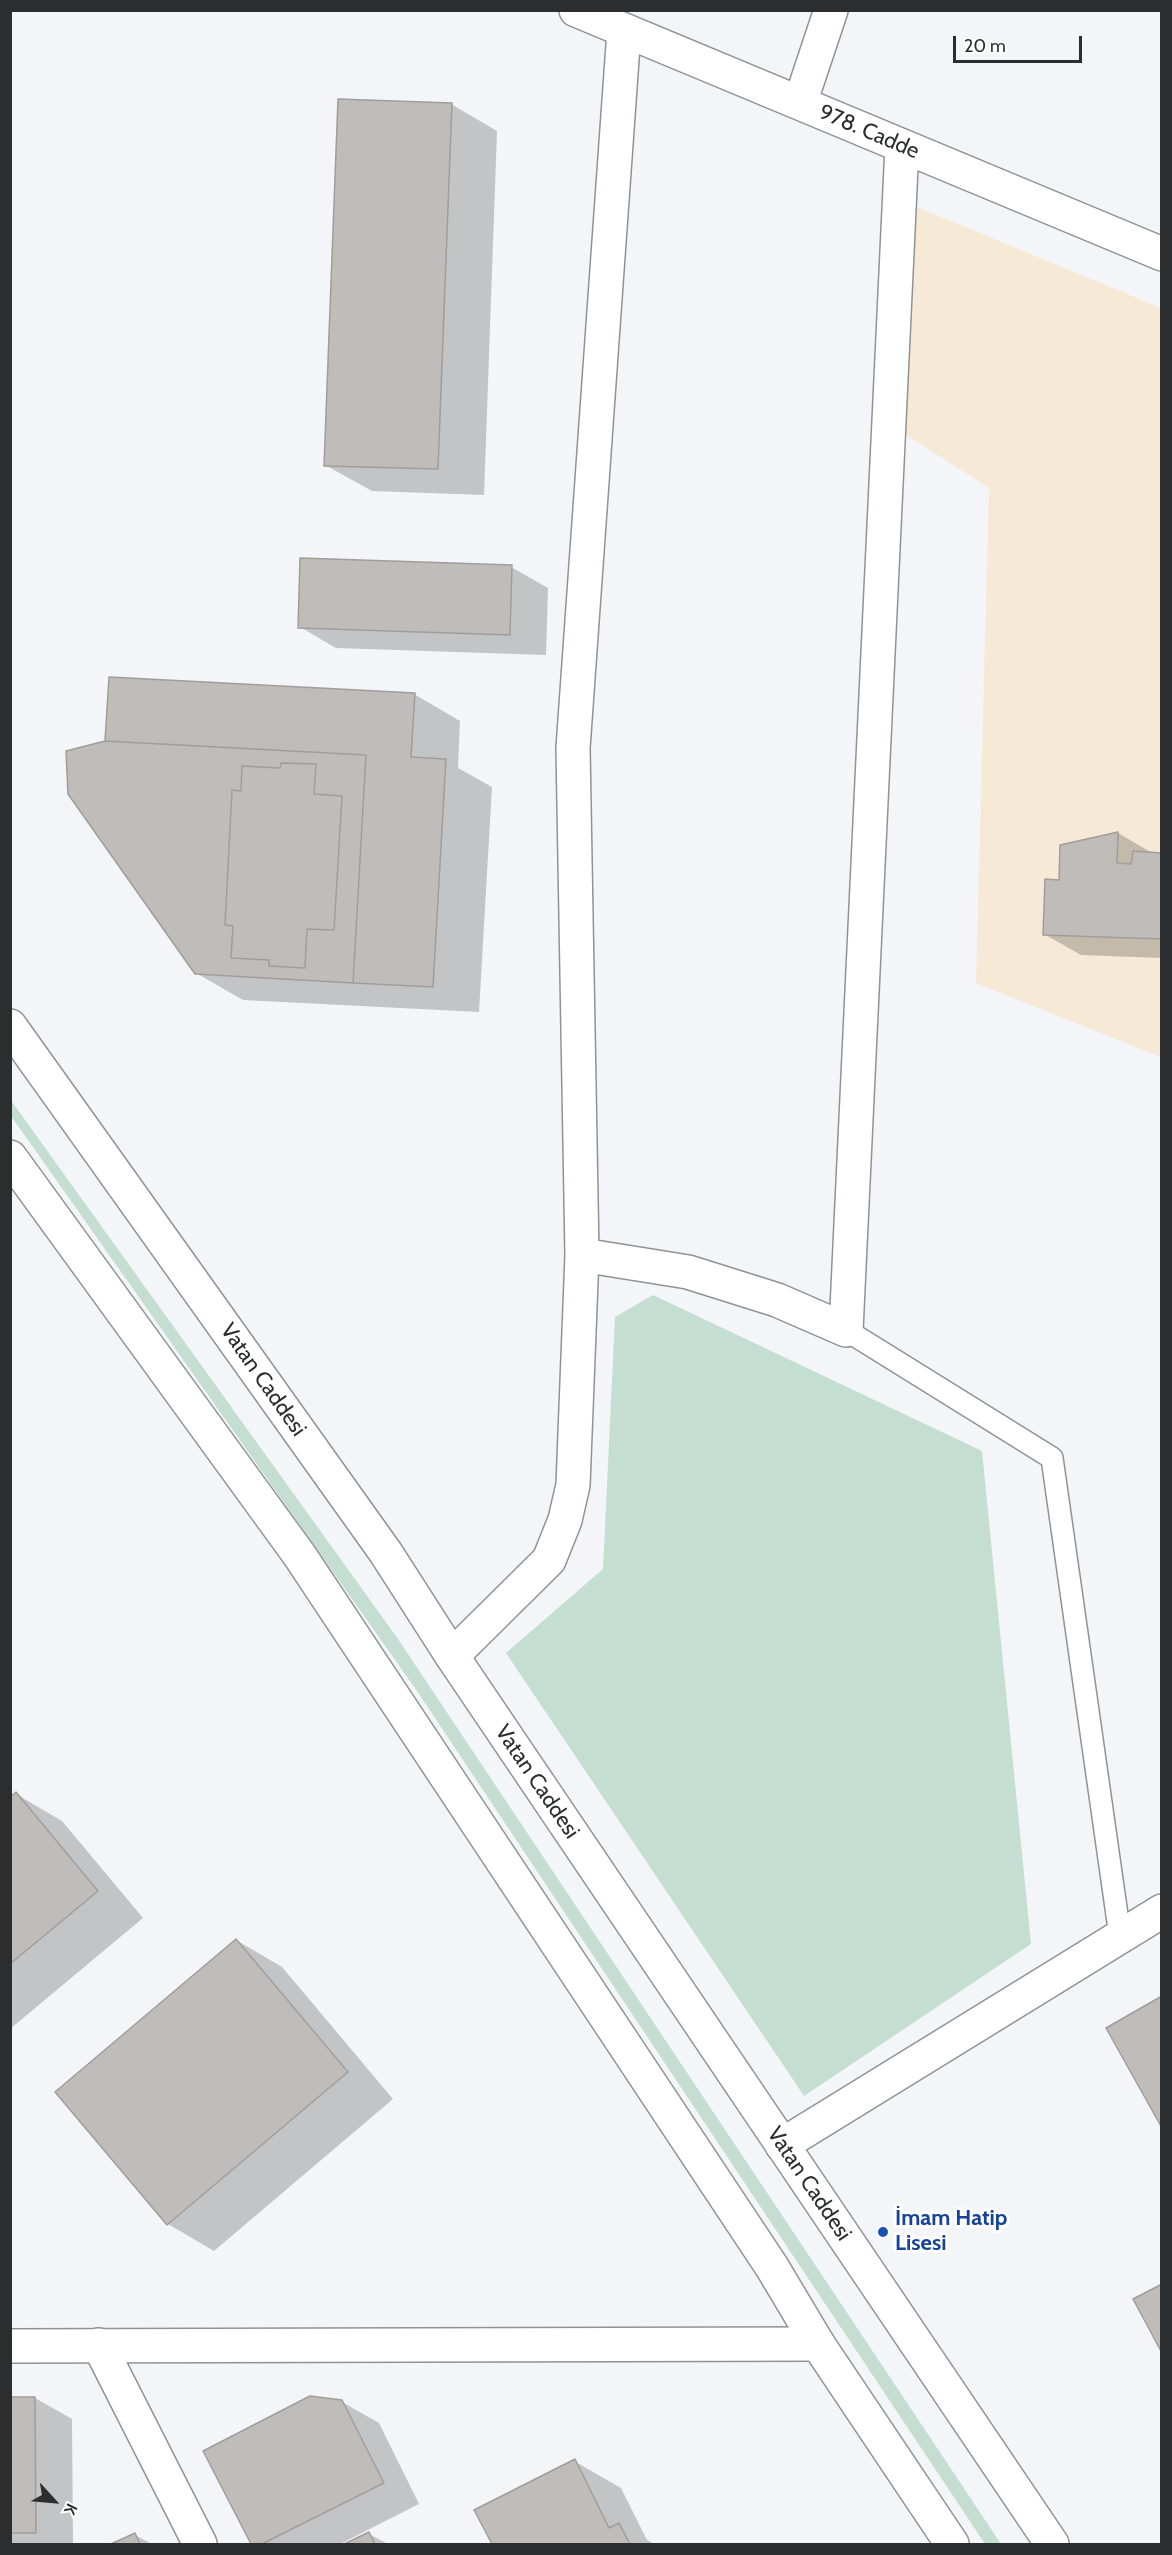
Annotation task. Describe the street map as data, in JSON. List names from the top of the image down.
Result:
{
  "streets": {
    "street": ["978. Cadde", "Vatan Caddesi"]
  },
  "places": ["İmam Hatip Lisesi"],
  "scale_bar": "20 m",
  "north": "bottom right"
}
